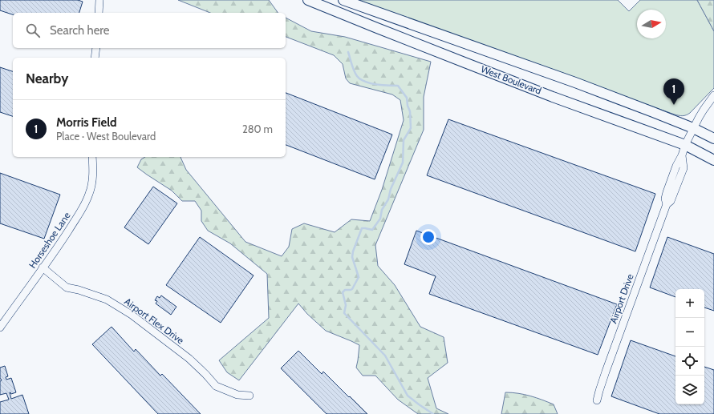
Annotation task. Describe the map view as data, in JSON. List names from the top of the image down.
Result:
{
  "streets": {
    "main road": ["West Boulevard"],
    "street": ["Horseshoe Lane", "Airport Drive", "Airport Flex Drive"]
  },
  "crossings": [
    ["West Boulevard", "Airport Drive"],
    ["Horseshoe Lane", "Airport Flex Drive"]
  ],
  "north": "right",
  "page": {
    "search": "Search here",
    "heading": "Nearby",
    "pins": "1",
    "list": [
      {
        "mark": "1",
        "name": "Morris Field",
        "note": "Place · West Boulevard",
        "value": "280 m"
      }
    ],
    "map_buttons": ["+", "−"]
  }
}
